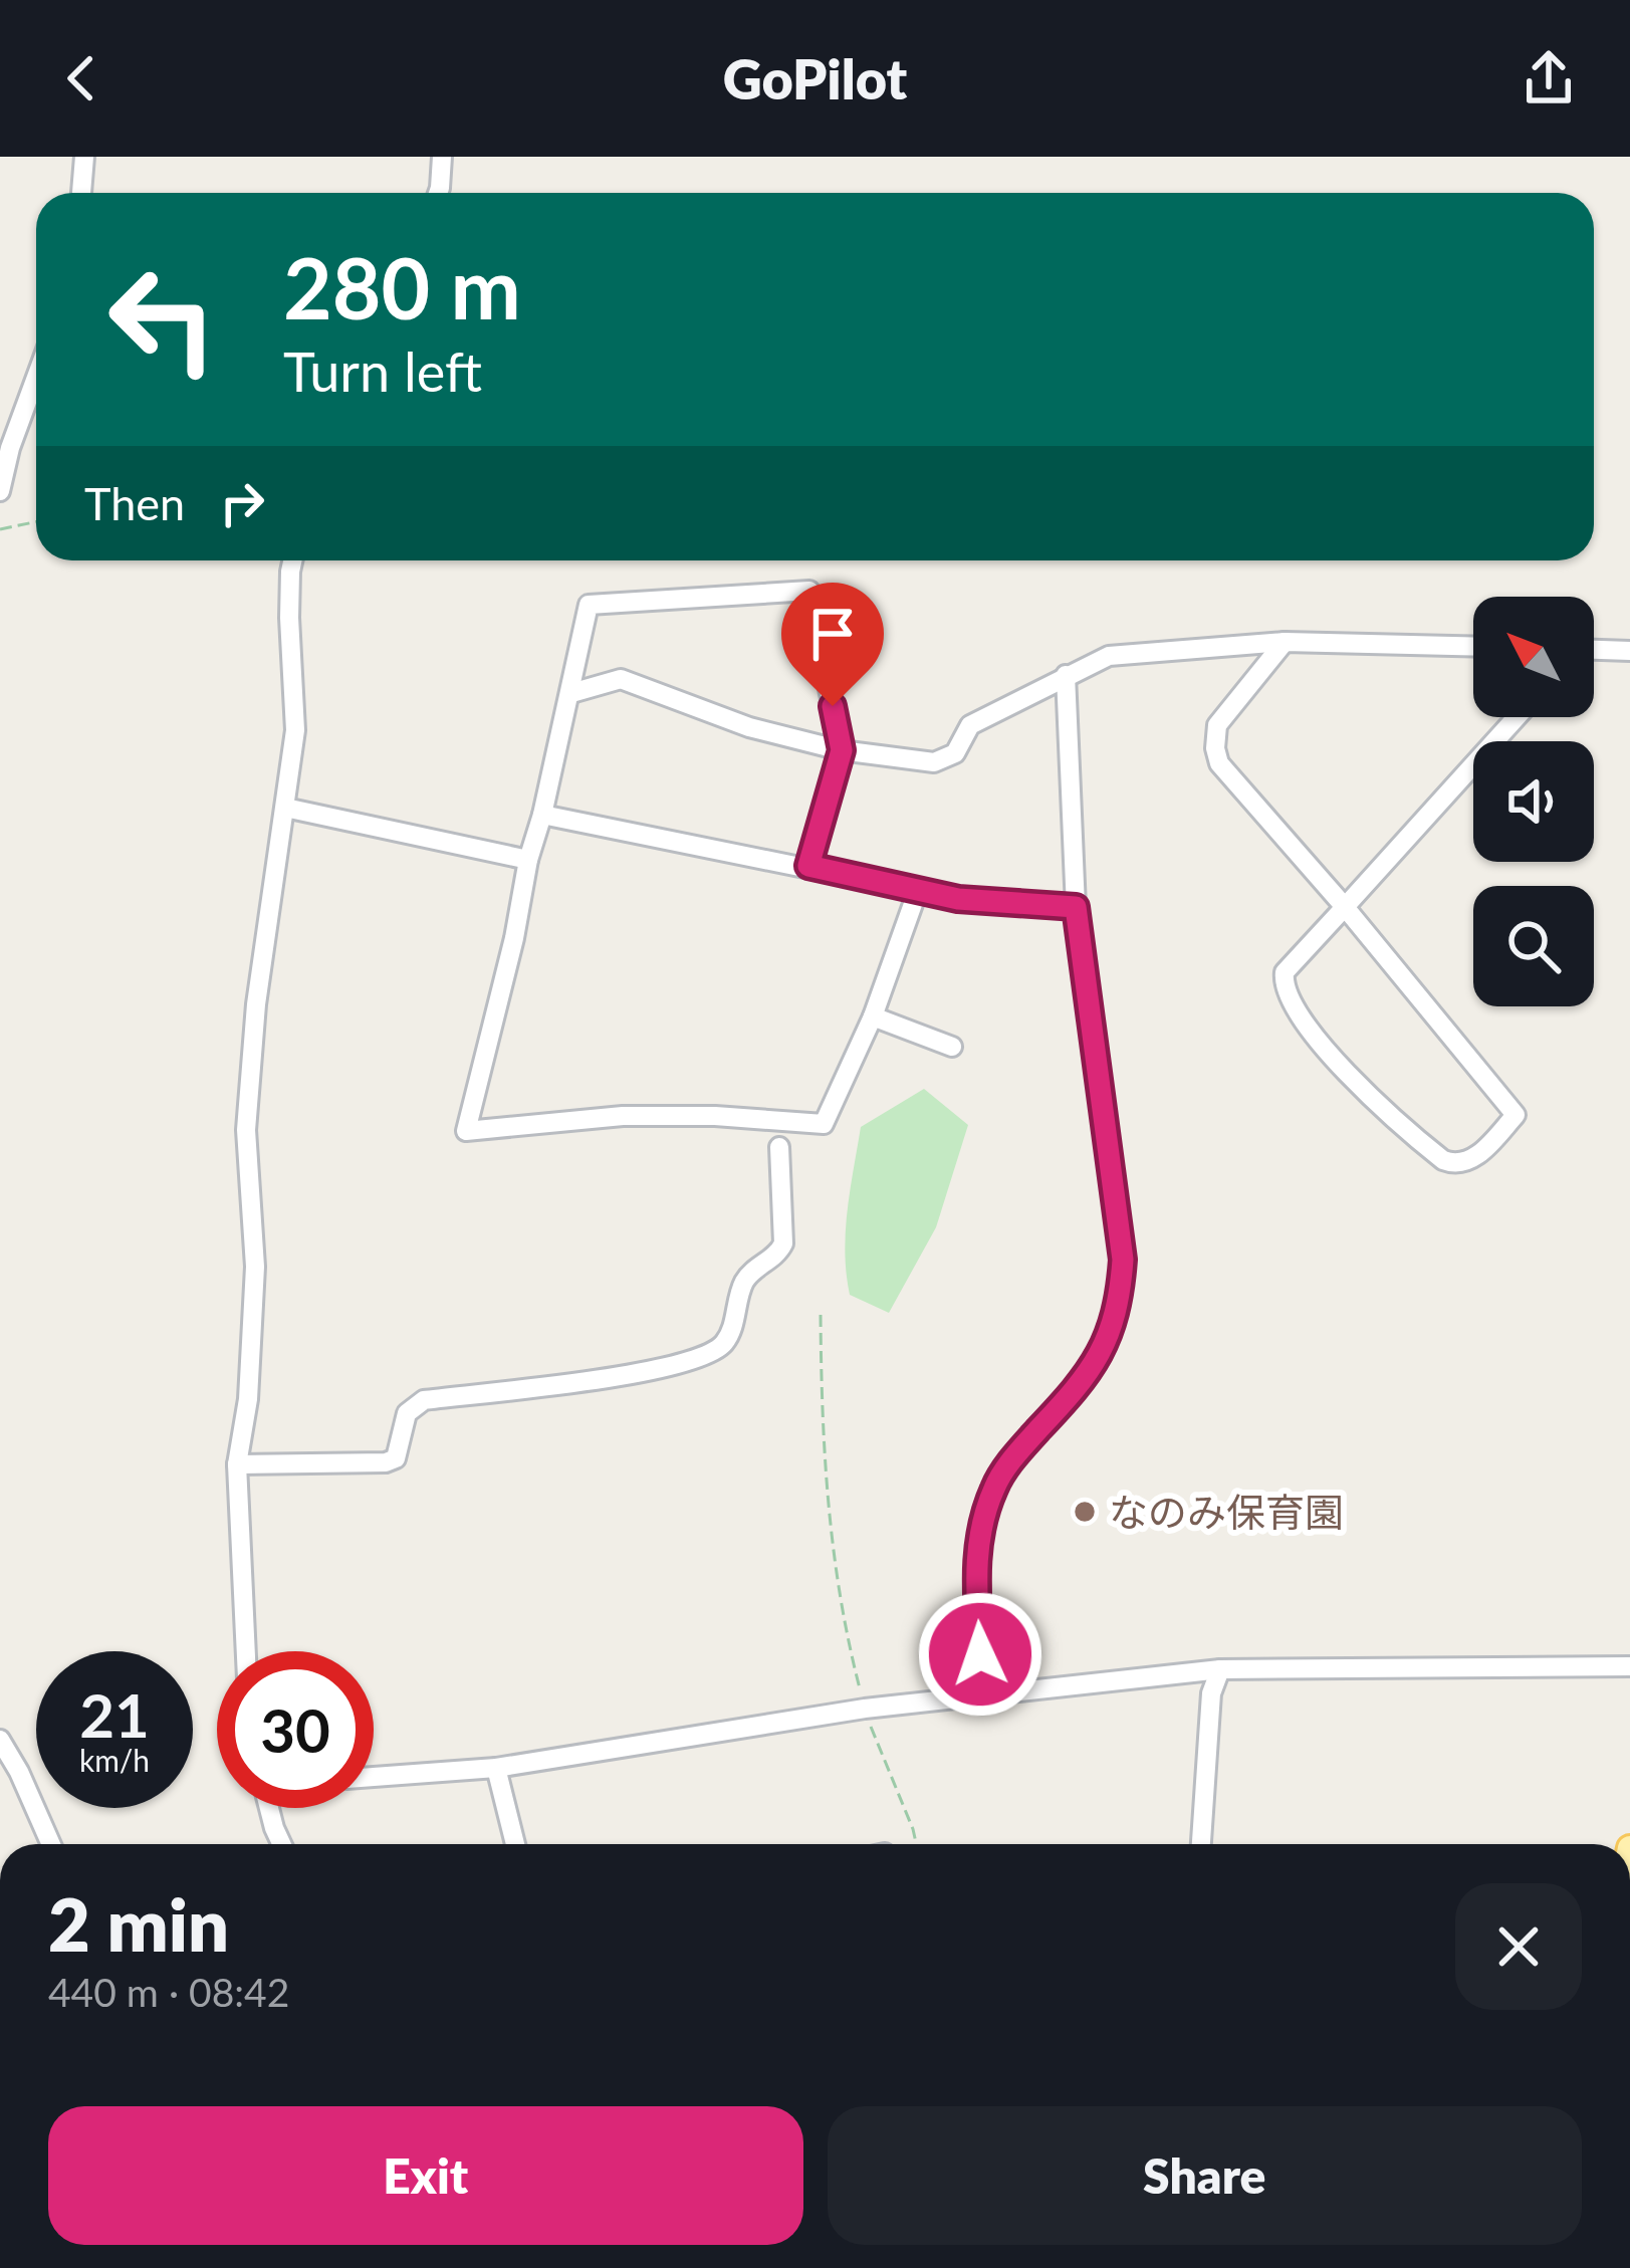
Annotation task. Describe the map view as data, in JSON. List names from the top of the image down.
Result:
{
  "places": ["なのみ保育園"],
  "north": "top left",
  "page": {
    "header": "GoPilot",
    "turn": ["280 m", "Turn left"],
    "then": "Then",
    "speed": "21 km/h",
    "limit": "30",
    "heading": ["2 min", "440 m · 08:42"],
    "buttons": ["Exit", "Share"]
  }
}
